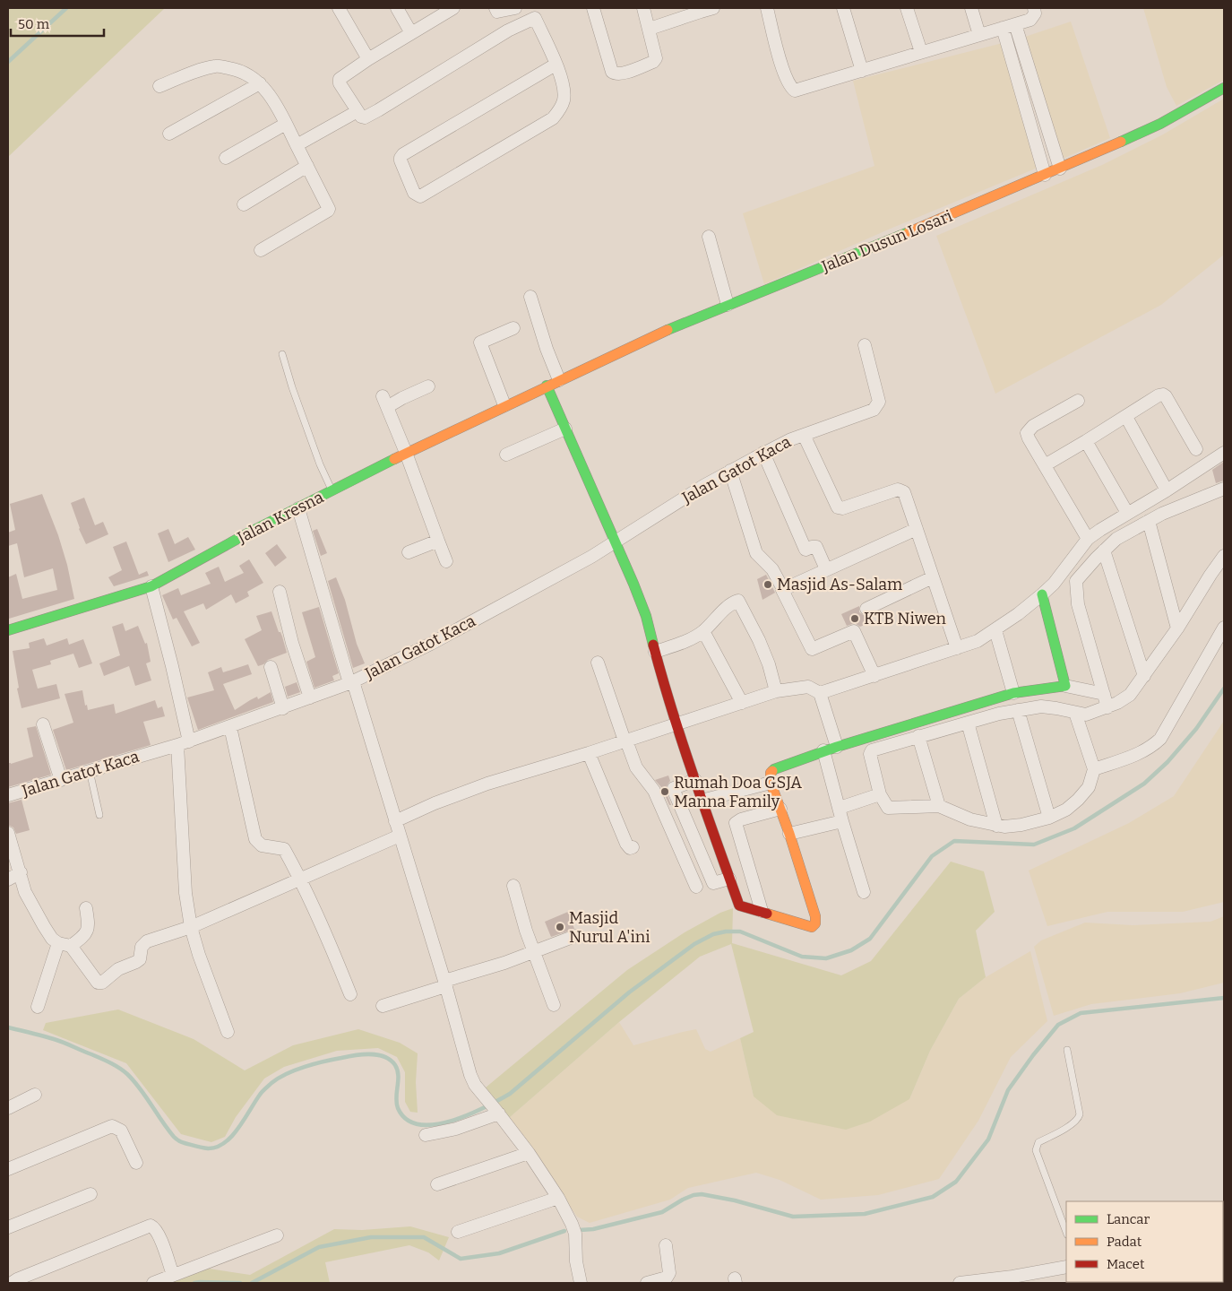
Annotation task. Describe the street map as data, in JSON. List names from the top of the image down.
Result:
{
  "streets": {
    "street": ["Jalan Dusun Losari", "Jalan Gatot Kaca", "Jalan Kresna"]
  },
  "crossings": [
    ["Jalan Dusun Losari", "Jalan Kresna"]
  ],
  "places": [
    "Masjid As-Salam",
    "KTB Niwen",
    "Rumah Doa GSJA Manna Family",
    "Masjid Nurul A'ini"
  ],
  "legend": ["Lancar", "Padat", "Macet"],
  "scale_bar": "50 m"
}
